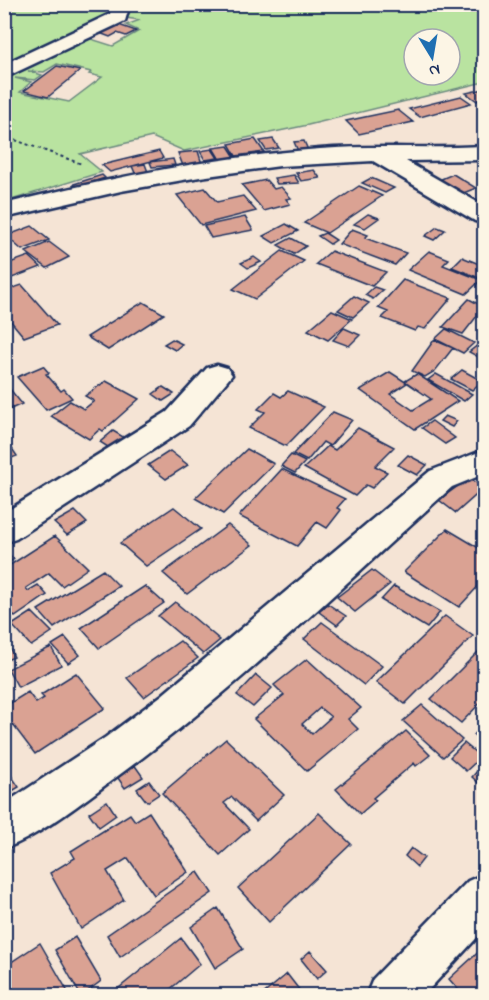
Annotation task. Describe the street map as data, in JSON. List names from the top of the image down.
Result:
{
  "north": "bottom"
}
